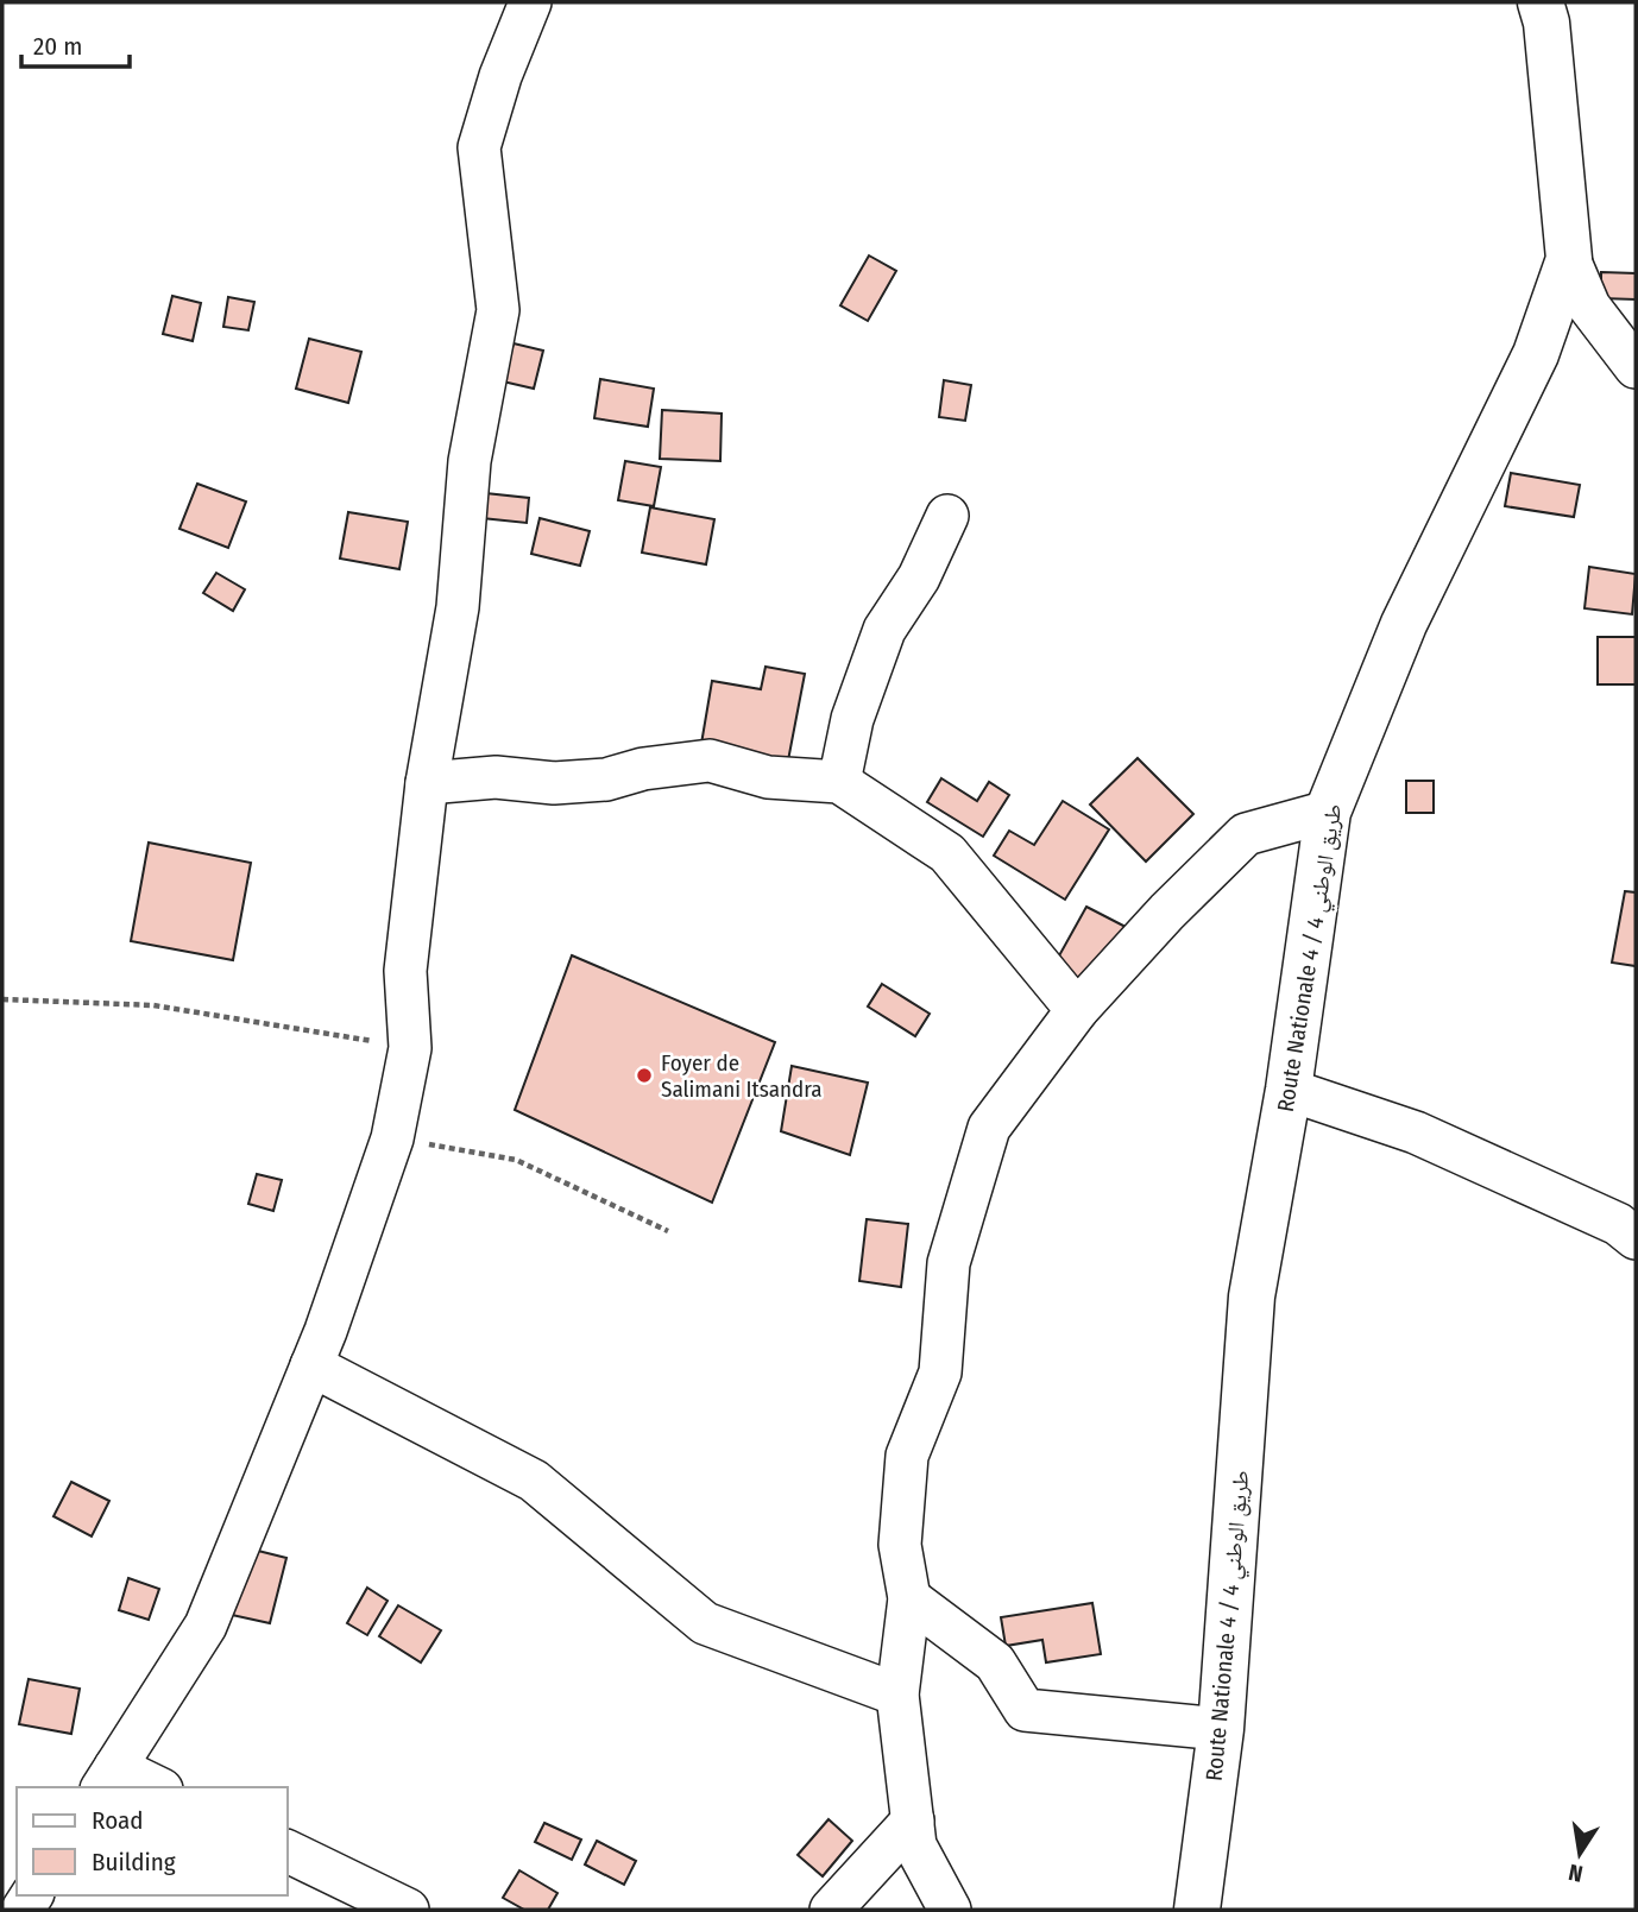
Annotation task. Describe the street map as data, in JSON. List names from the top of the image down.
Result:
{
  "streets": {
    "main road": ["Route Nationale 4 / طريق الوطني 4"]
  },
  "places": ["Foyer de Salimani Itsandra"],
  "legend": ["Road", "Building"],
  "scale_bar": "20 m",
  "north": "bottom"
}
